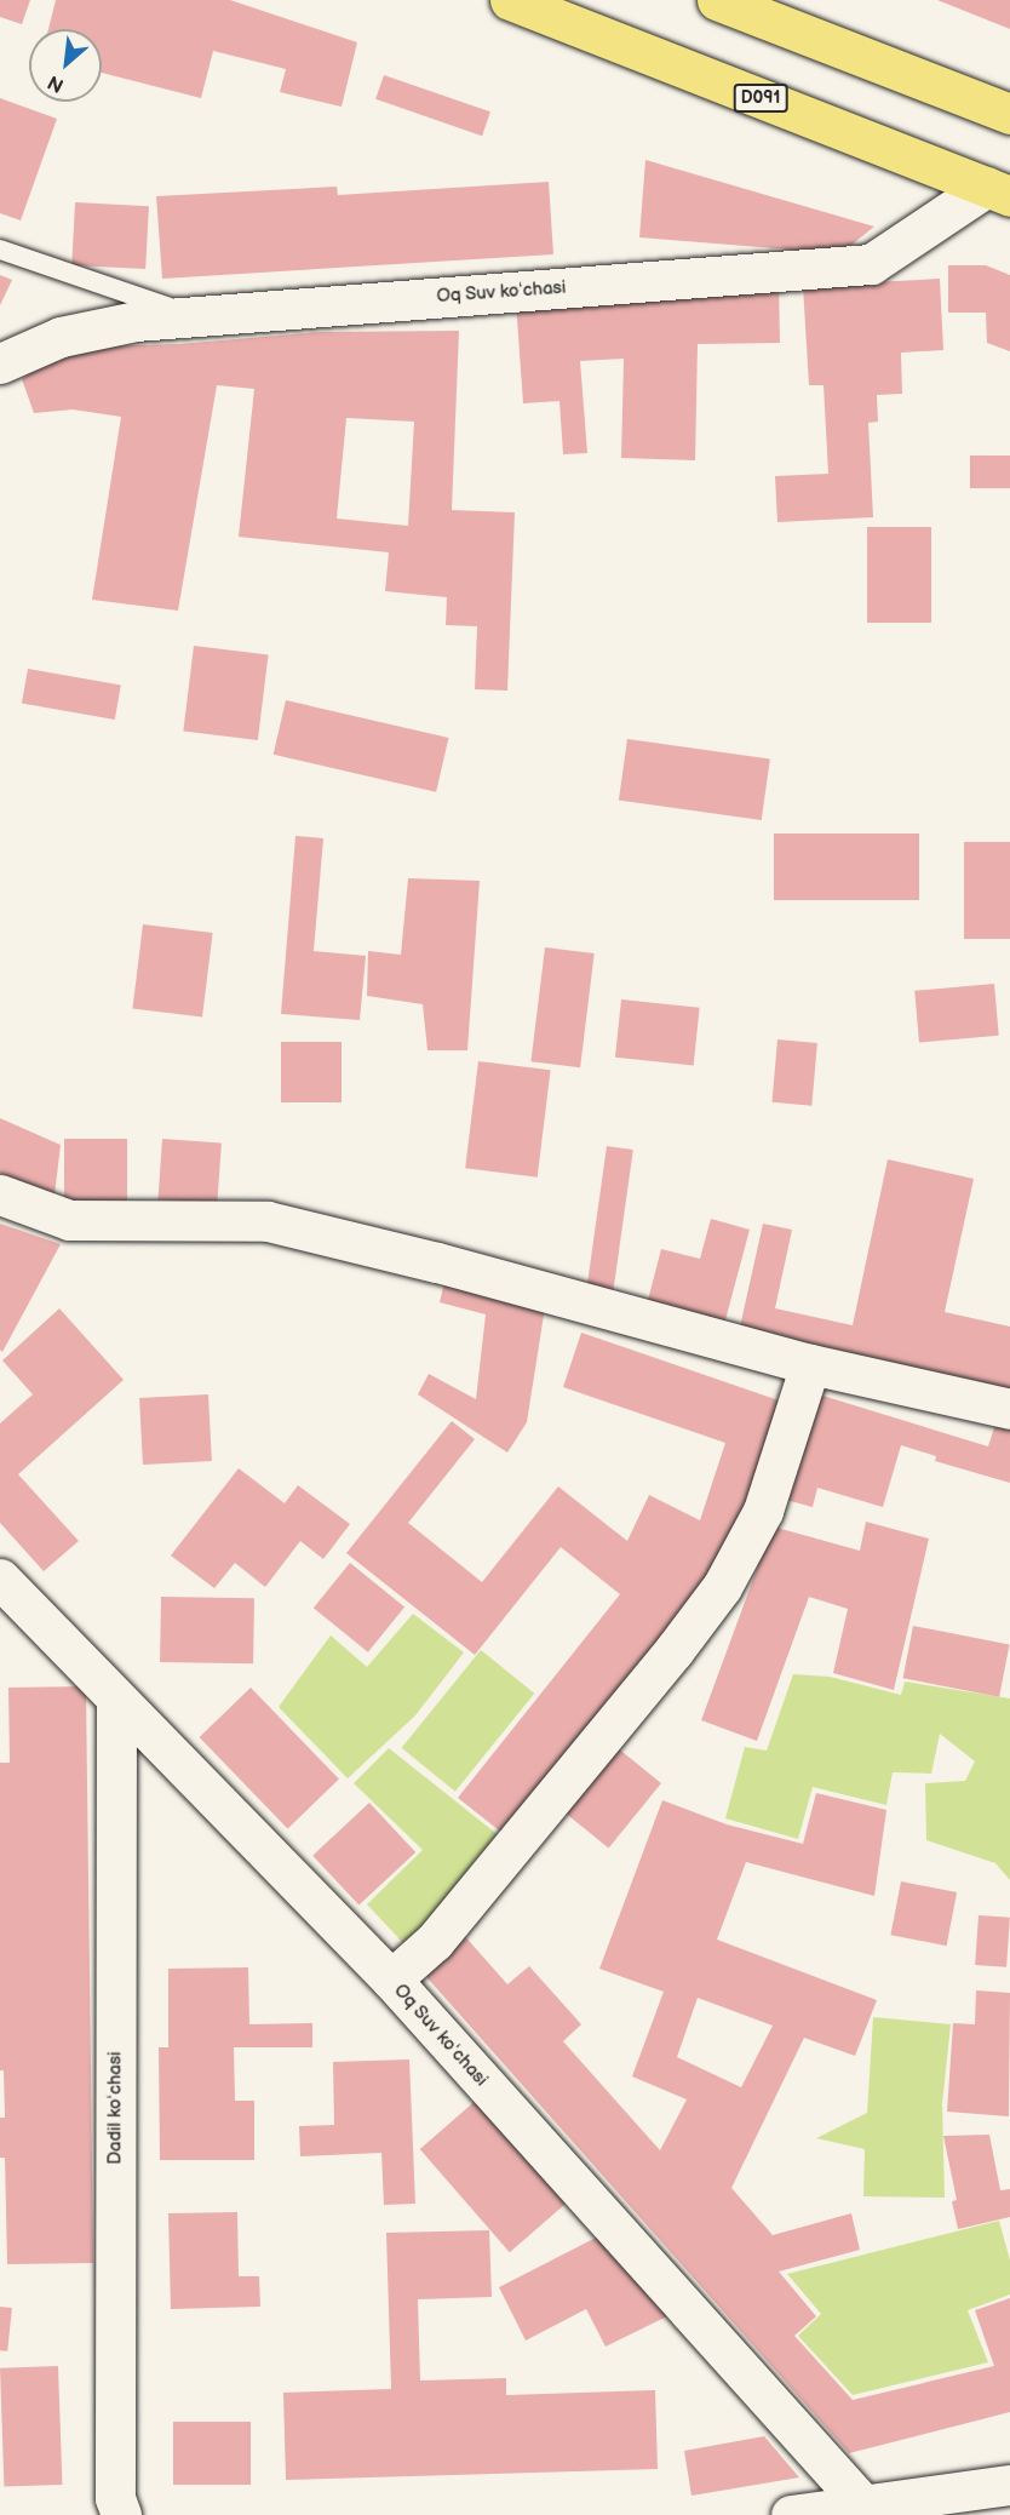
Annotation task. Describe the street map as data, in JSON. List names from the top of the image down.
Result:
{
  "streets": {
    "highway": ["D091"],
    "street": ["Oq Suv koʻchasi", "Dadil koʻchasi"]
  },
  "crossings": [
    ["D091", "Oq Suv koʻchasi"],
    ["Oq Suv koʻchasi", "Dadil koʻchasi"]
  ],
  "north": "bottom left"
}
